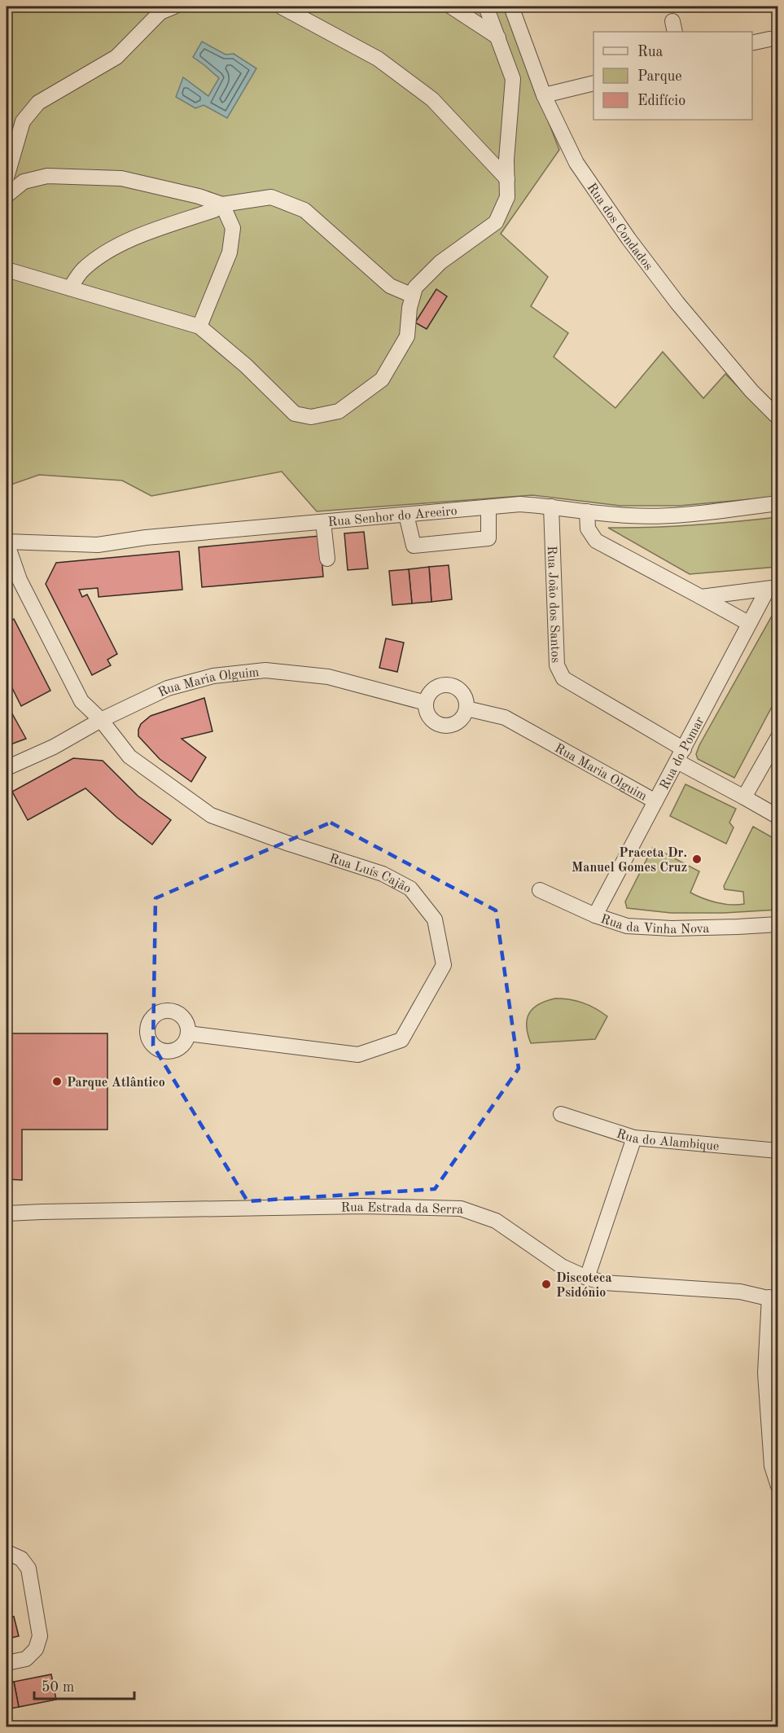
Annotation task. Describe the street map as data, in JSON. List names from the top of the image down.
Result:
{
  "streets": {
    "street": [
      "Rua dos Condados",
      "Rua Senhor do Areeiro",
      "Rua João dos Santos",
      "Rua Maria Olguim",
      "Rua do Pomar",
      "Rua Luís Cajão",
      "Rua da Vinha Nova",
      "Rua do Alambique",
      "Rua Estrada da Serra"
    ]
  },
  "crossings": [
    ["Rua Senhor do Areeiro", "Rua João dos Santos"],
    ["Rua Senhor do Areeiro", "Rua Luís Cajão"],
    ["Rua João dos Santos", "Rua do Pomar"],
    ["Rua Maria Olguim", "Rua do Pomar"],
    ["Rua Maria Olguim", "Rua Luís Cajão"],
    ["Rua do Pomar", "Rua da Vinha Nova"]
  ],
  "places": ["Praceta Dr. Manuel Gomes Cruz", "Parque Atlântico", "Discoteca Psidónio"],
  "legend": ["Rua", "Parque", "Edifício"],
  "scale_bar": "50 m"
}
